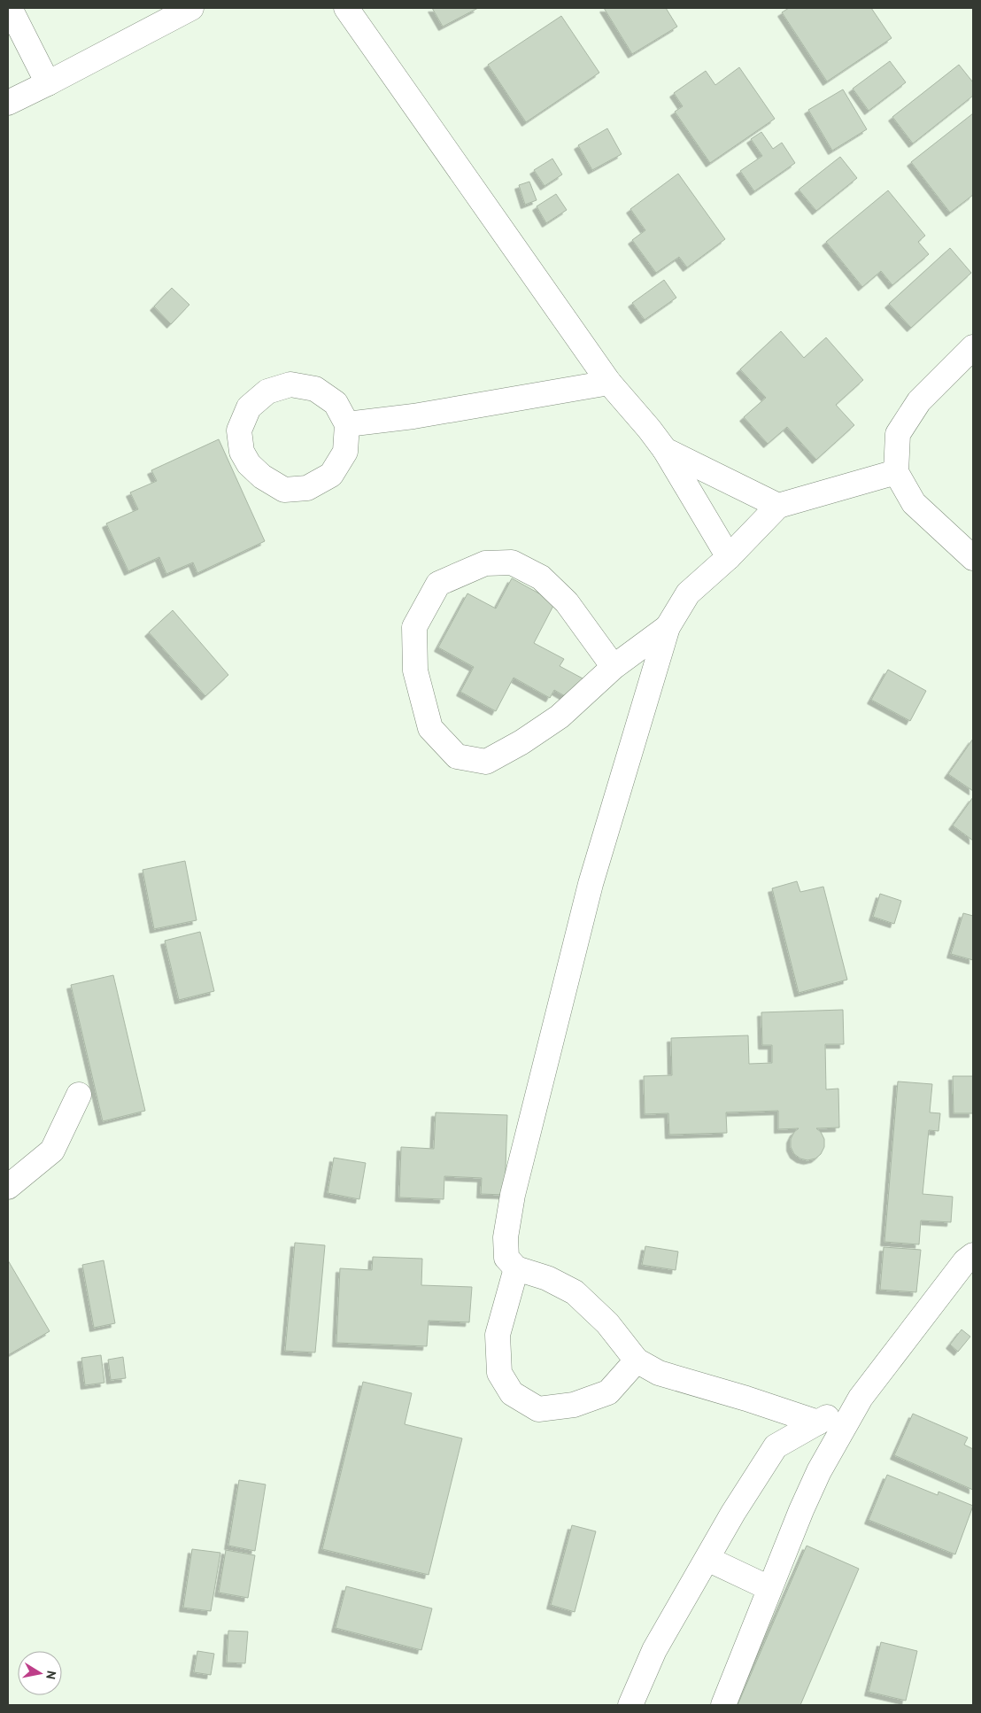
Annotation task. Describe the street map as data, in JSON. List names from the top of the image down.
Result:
{
  "north": "right"
}
